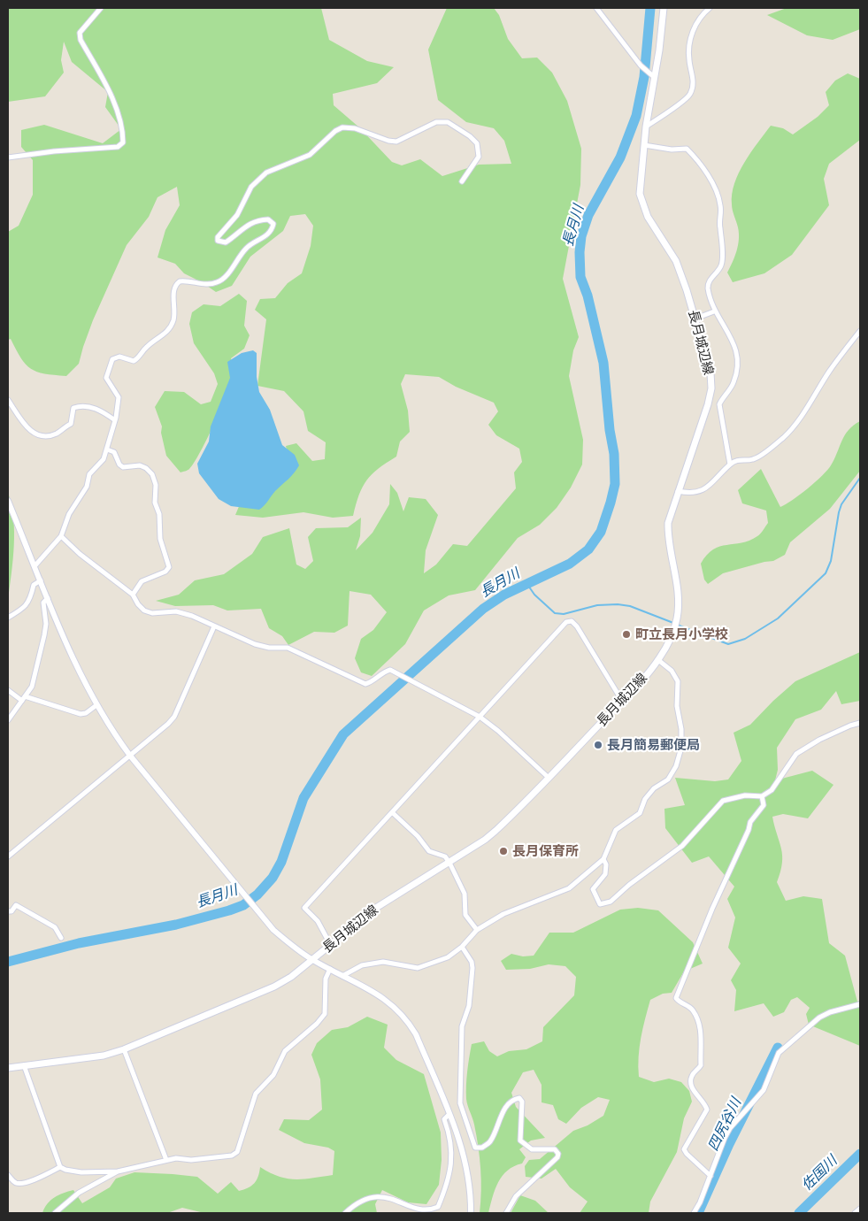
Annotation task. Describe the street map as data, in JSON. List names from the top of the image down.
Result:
{
  "streets": {
    "main road": ["長月城辺線"]
  },
  "water": ["長月川", "四尻谷川", "佐国川"],
  "places": ["町立長月小学校", "長月簡易郵便局", "長月保育所"]
}
